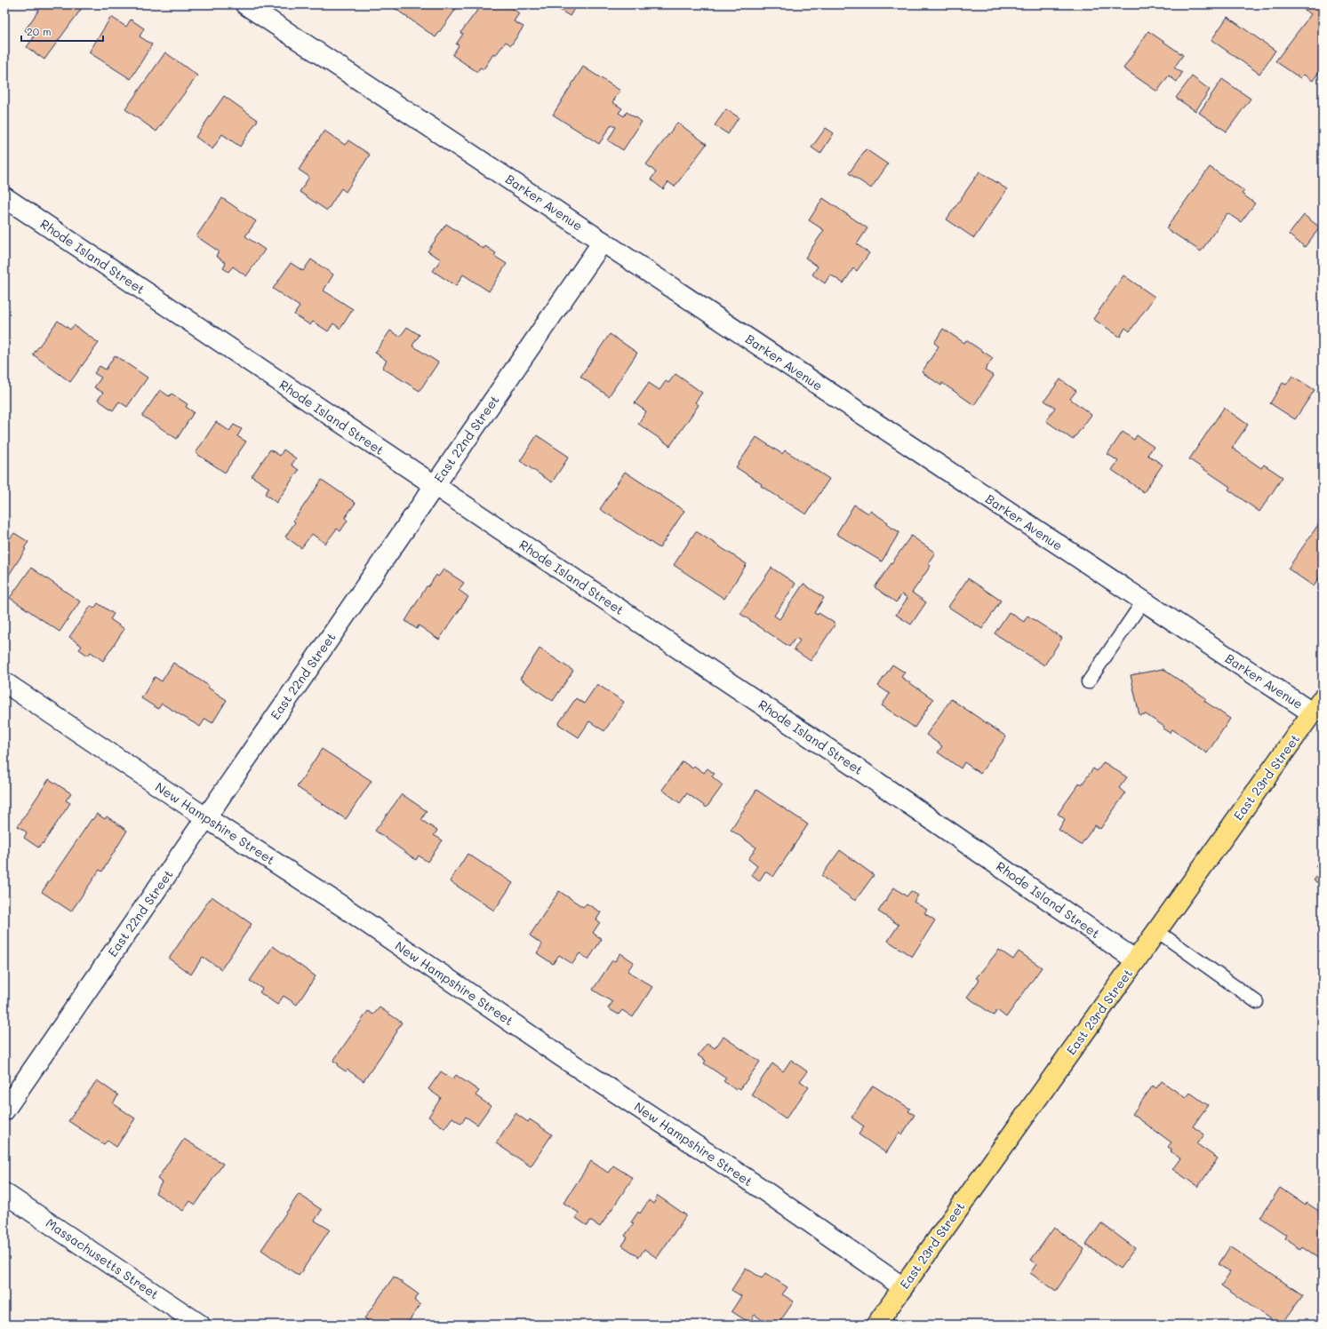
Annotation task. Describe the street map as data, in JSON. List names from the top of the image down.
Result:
{
  "streets": {
    "main road": ["East 23rd Street"],
    "street": [
      "Barker Avenue",
      "Rhode Island Street",
      "East 22nd Street",
      "New Hampshire Street",
      "Massachusetts Street"
    ]
  },
  "crossings": [
    ["Barker Avenue", "East 22nd Street"],
    ["Barker Avenue", "East 23rd Street"],
    ["Rhode Island Street", "East 22nd Street"],
    ["Rhode Island Street", "East 23rd Street"],
    ["East 22nd Street", "New Hampshire Street"],
    ["East 23rd Street", "New Hampshire Street"]
  ],
  "scale_bar": "20 m"
}
